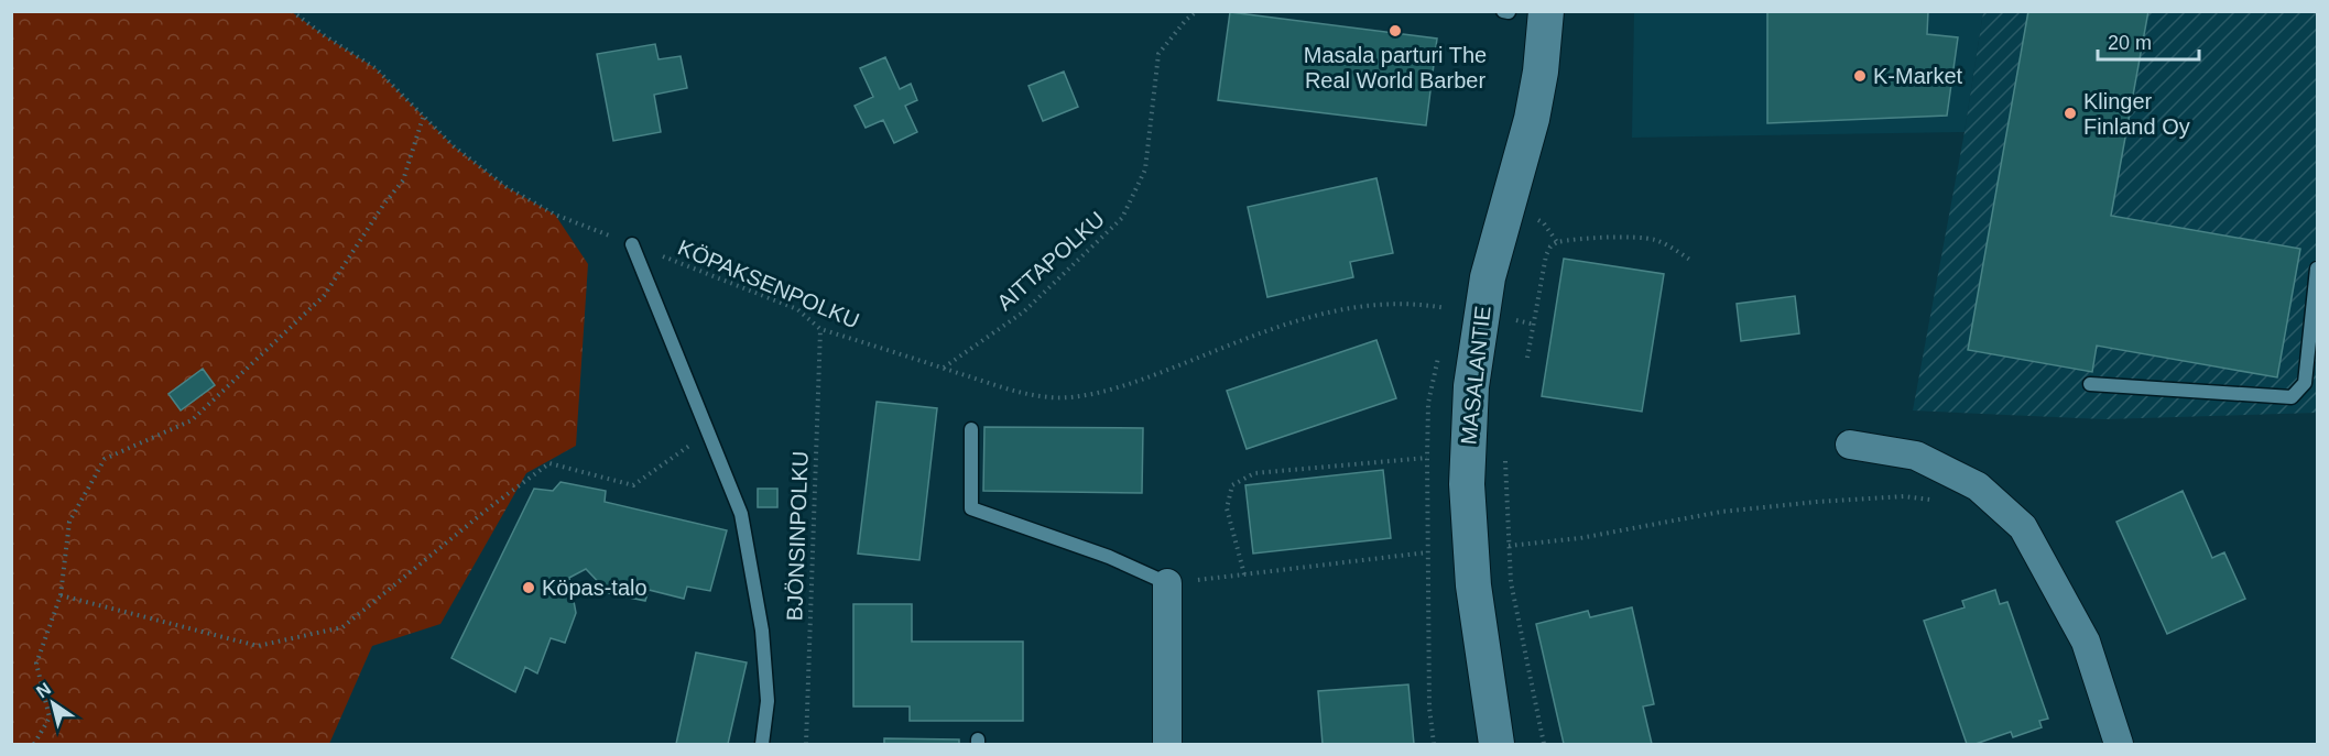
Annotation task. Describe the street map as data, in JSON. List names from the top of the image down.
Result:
{
  "streets": {
    "street": ["MASALANTIE"],
    "path": ["AITTAPOLKU", "KÖPAKSENPOLKU", "BJÖNSINPOLKU"]
  },
  "crossings": [
    ["AITTAPOLKU", "KÖPAKSENPOLKU"],
    ["KÖPAKSENPOLKU", "BJÖNSINPOLKU"]
  ],
  "places": [
    "Masala parturi The Real World Barber",
    "K-Market",
    "Klinger Finland Oy",
    "Köpas-talo"
  ],
  "scale_bar": "20 m",
  "north": "top left"
}
